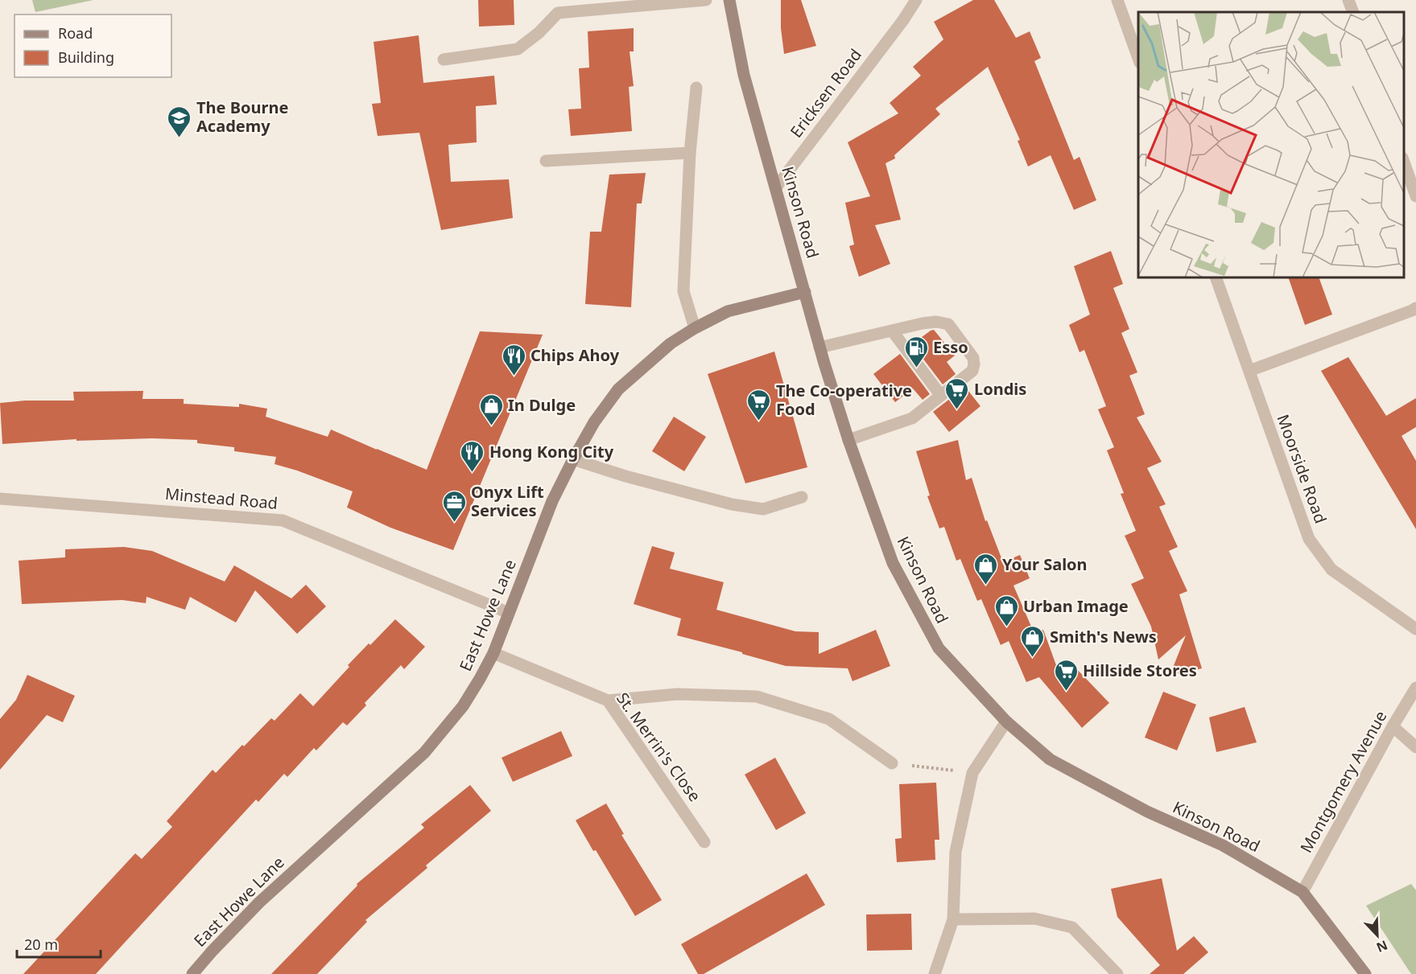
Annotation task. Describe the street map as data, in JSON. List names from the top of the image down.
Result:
{
  "streets": {
    "street": [
      "Ericksen Road",
      "Kinson Road",
      "Moorside Road",
      "Minstead Road",
      "East Howe Lane",
      "St. Merrin's Close",
      "Montgomery Avenue"
    ]
  },
  "crossings": [
    ["Ericksen Road", "Kinson Road"],
    ["Kinson Road", "East Howe Lane"],
    ["Kinson Road", "Montgomery Avenue"],
    ["Minstead Road", "East Howe Lane"],
    ["East Howe Lane", "St. Merrin's Close"]
  ],
  "places": {
    "school or university": ["The Bourne Academy"],
    "fuel station": ["Esso"],
    "restaurant": ["Chips Ahoy", "Hong Kong City"],
    "supermarket": ["Londis", "The Co-operative Food", "Hillside Stores"],
    "shop": [
      "In Dulge",
      "Your Salon",
      "Urban Image",
      "Smith's News"
    ],
    "office": ["Onyx Lift Services"]
  },
  "legend": ["Road", "Building"],
  "scale_bar": "20 m",
  "north": "bottom right"
}
